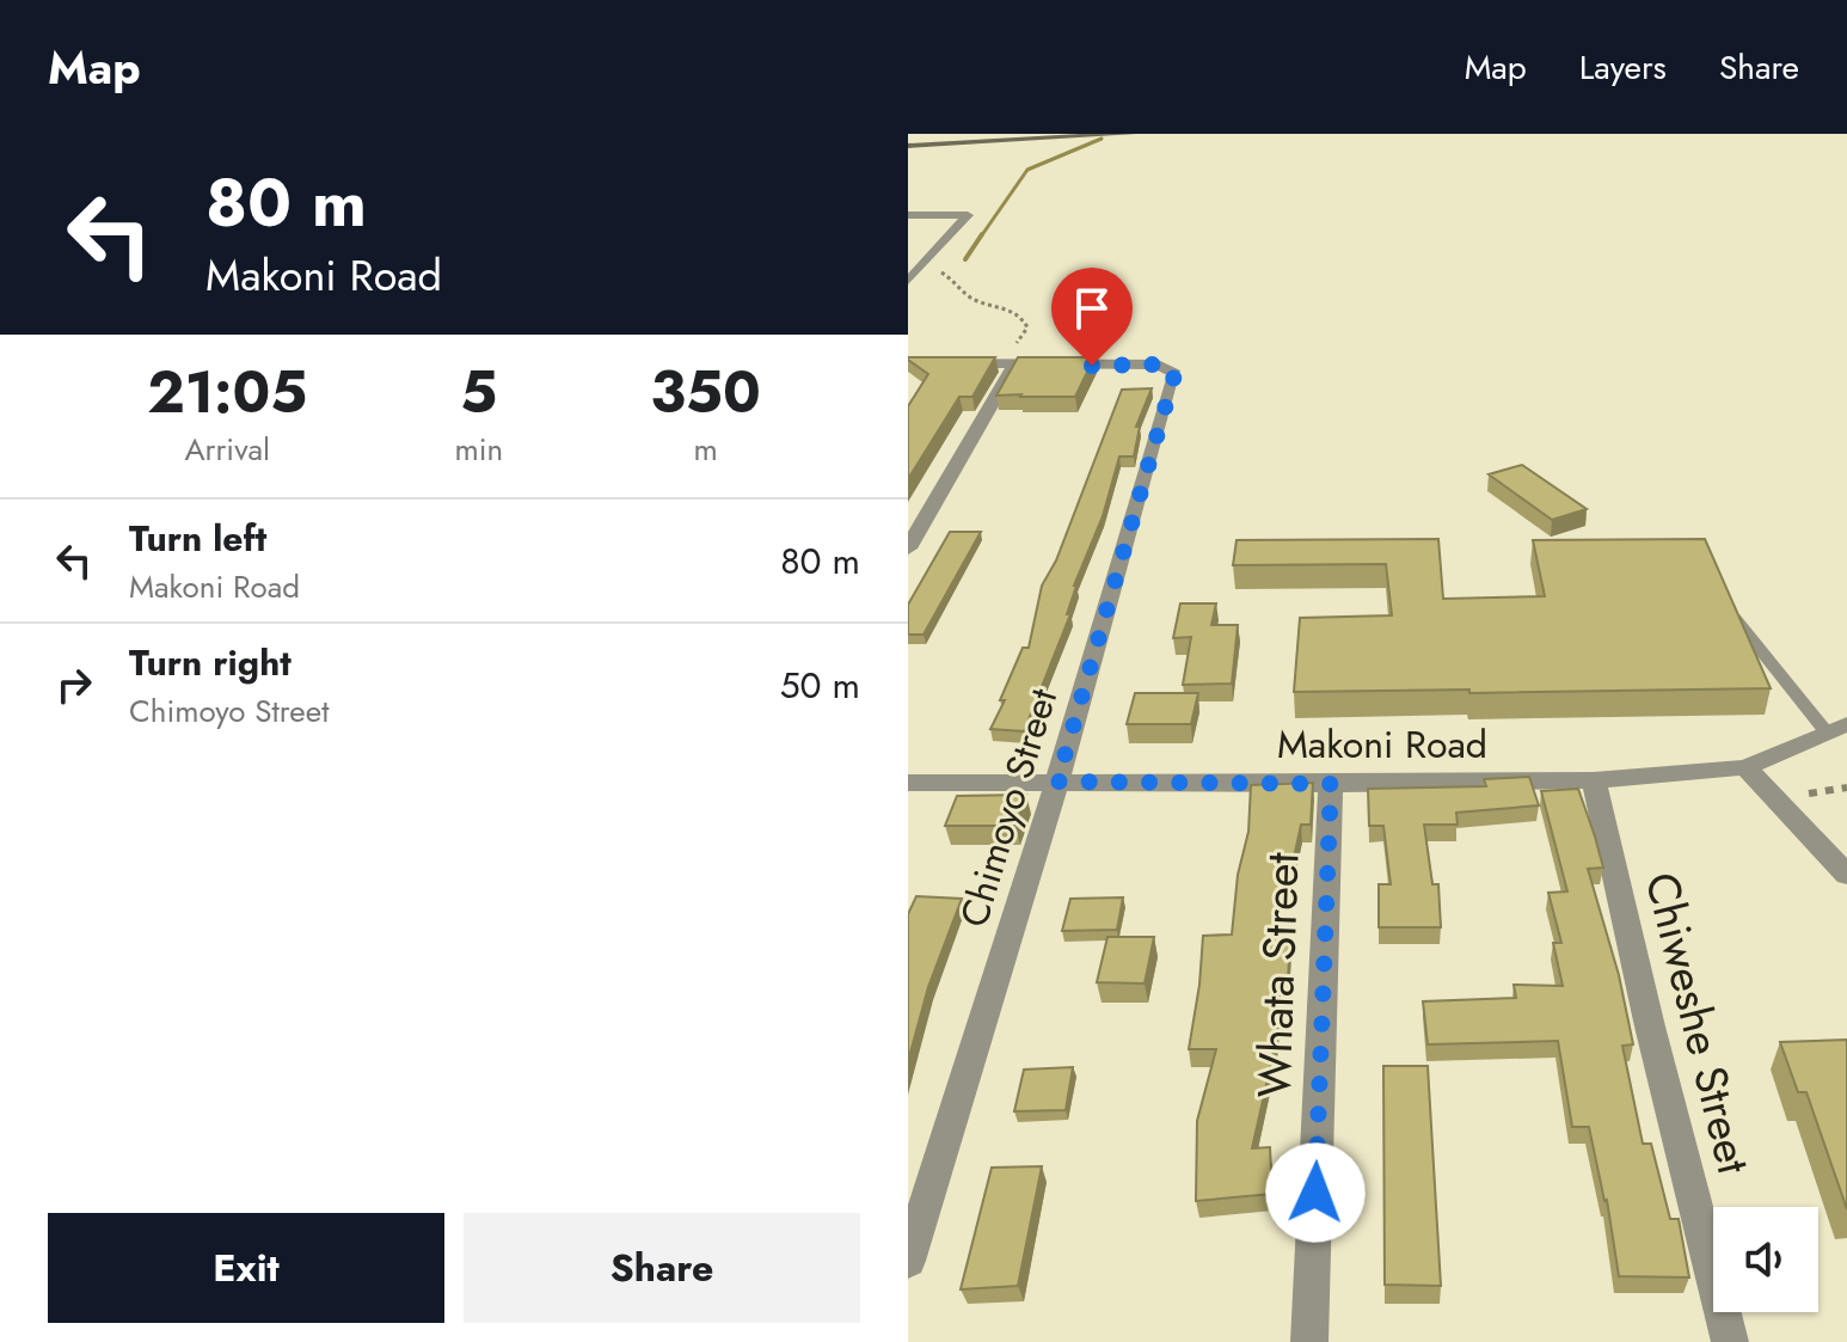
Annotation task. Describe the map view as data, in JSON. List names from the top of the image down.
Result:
{
  "streets": {
    "street": [
      "Makoni Road",
      "Chimoyo Street",
      "Whata Street",
      "Chiweshe Street"
    ]
  },
  "crossings": [
    ["Makoni Road", "Chimoyo Street"],
    ["Makoni Road", "Whata Street"],
    ["Makoni Road", "Chiweshe Street"]
  ],
  "page": {
    "header": "Map",
    "nav": ["Map", "Layers", "Share"],
    "turn": ["80 m", "Makoni Road"],
    "eta": [
      "21:05",
      "Arrival",
      "5",
      "min",
      "350",
      "m"
    ],
    "list": [
      {
        "name": "Turn left",
        "note": "Makoni Road",
        "value": "80 m"
      },
      {
        "name": "Turn right",
        "note": "Chimoyo Street",
        "value": "50 m"
      }
    ],
    "buttons": ["Exit", "Share"]
  }
}
